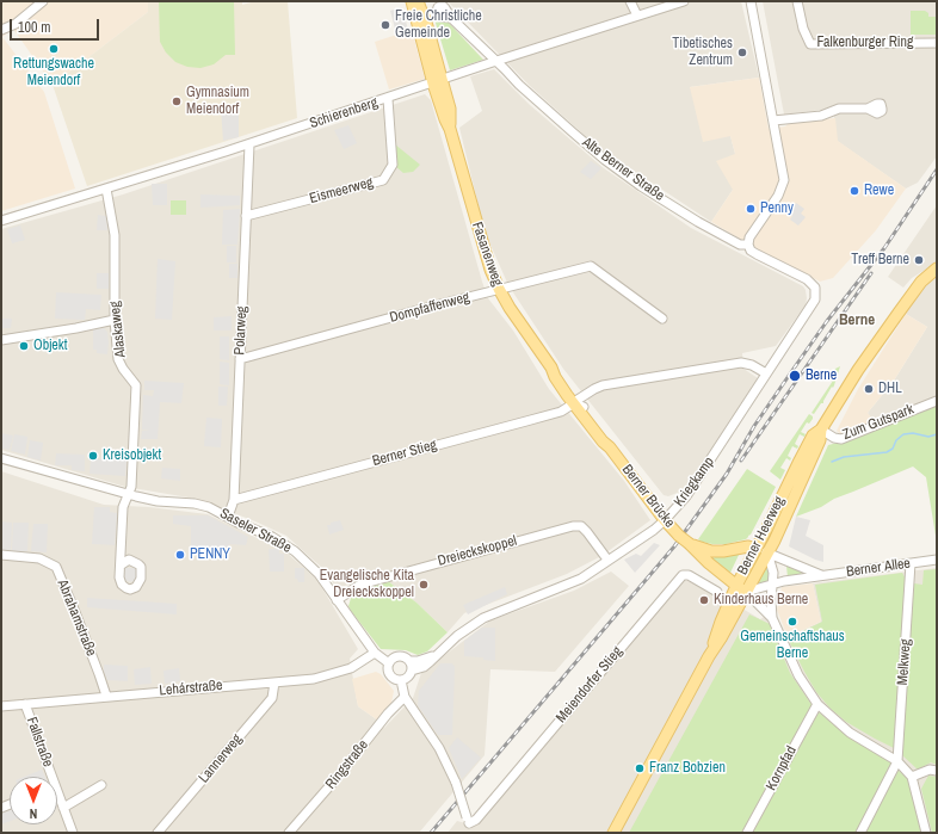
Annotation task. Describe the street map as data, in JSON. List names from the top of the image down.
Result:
{
  "streets": {
    "main road": ["Fasanenweg", "Berner Brücke", "Berner Heerweg"],
    "street": [
      "Falkenburger Ring",
      "Schierenberg",
      "Alte Berner Straße",
      "Eismeerweg",
      "Dompfaffenweg",
      "Alaskaweg",
      "Polarweg",
      "Zum Gutspark",
      "Berner Stieg",
      "Kriegkamp",
      "Saseler Straße",
      "Dreieckskoppel",
      "Berner Allee",
      "Abrahamstraße",
      "Melkweg",
      "Meiendorfer Stieg",
      "Lehárstraße",
      "Fallstraße",
      "Lannerweg",
      "Ringstraße",
      "Kornpfad"
    ]
  },
  "crossings": [
    ["Schierenberg", "Alte Berner Straße"],
    ["Schierenberg", "Eismeerweg"],
    ["Schierenberg", "Fasanenweg"],
    ["Schierenberg", "Alaskaweg"],
    ["Schierenberg", "Polarweg"],
    ["Alte Berner Straße", "Kriegkamp"],
    ["Eismeerweg", "Polarweg"],
    ["Fasanenweg", "Dompfaffenweg"],
    ["Fasanenweg", "Berner Stieg"],
    ["Fasanenweg", "Berner Brücke"],
    ["Dompfaffenweg", "Polarweg"],
    ["Alaskaweg", "Saseler Straße"],
    ["Polarweg", "Berner Stieg"],
    ["Polarweg", "Saseler Straße"],
    ["Zum Gutspark", "Berner Heerweg"],
    ["Berner Stieg", "Kriegkamp"],
    ["Berner Stieg", "Berner Brücke"],
    ["Kriegkamp", "Berner Brücke"],
    ["Kriegkamp", "Saseler Straße"],
    ["Kriegkamp", "Dreieckskoppel"],
    ["Berner Brücke", "Berner Heerweg"],
    ["Berner Brücke", "Berner Allee"],
    ["Saseler Straße", "Dreieckskoppel"],
    ["Saseler Straße", "Meiendorfer Stieg"],
    ["Saseler Straße", "Lehárstraße"],
    ["Saseler Straße", "Ringstraße"],
    ["Berner Heerweg", "Berner Allee"],
    ["Berner Allee", "Melkweg"],
    ["Abrahamstraße", "Lehárstraße"],
    ["Lehárstraße", "Fallstraße"],
    ["Lehárstraße", "Lannerweg"]
  ],
  "districts": ["Berne"],
  "places": [
    "Freie Christliche Gemeinde",
    "Rettungswache Meiendorf",
    "Tibetisches Zentrum",
    "Gymnasium Meiendorf",
    "Rewe",
    "Penny",
    "Treff Berne",
    "Objekt",
    "Berne",
    "DHL",
    "Kreisobjekt",
    "PENNY",
    "Evangelische Kita Dreieckskoppel",
    "Kinderhaus Berne",
    "Gemeinschaftshaus Berne",
    "Franz Bobzien"
  ],
  "scale_bar": "100 m",
  "north": "bottom"
}
